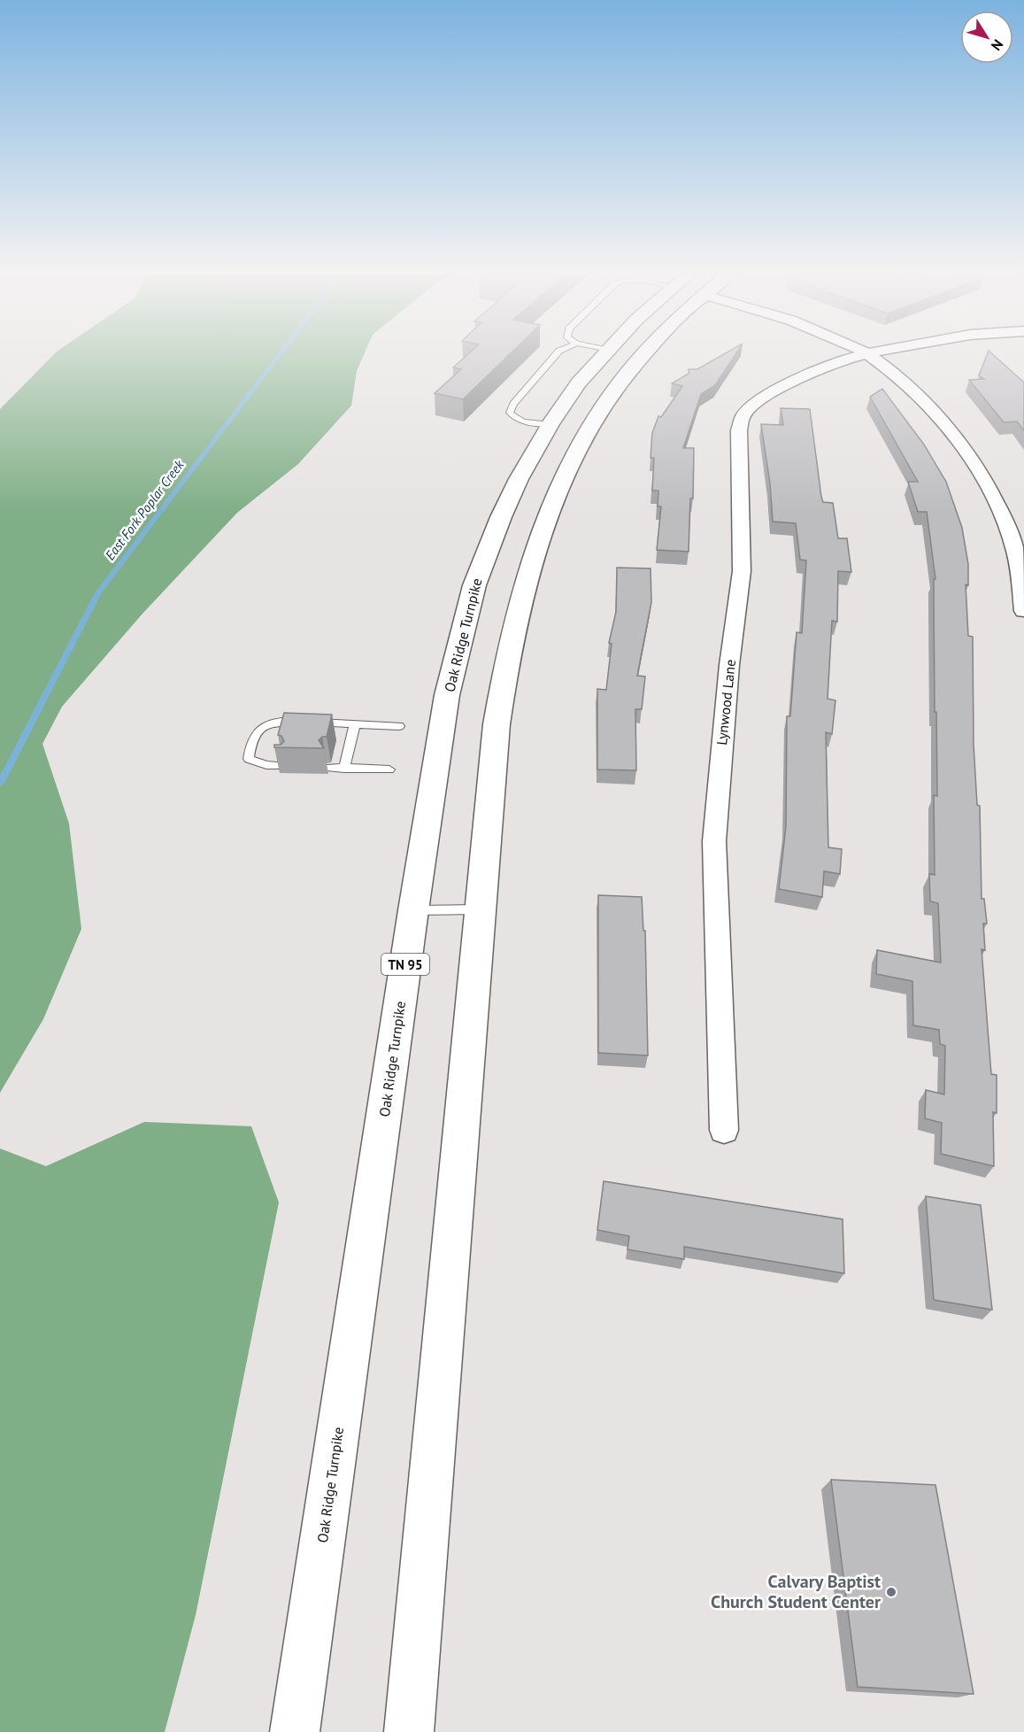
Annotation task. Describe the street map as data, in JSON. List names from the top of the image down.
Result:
{
  "streets": {
    "highway": ["Oak Ridge Turnpike", "TN 95"],
    "street": ["Lynwood Lane"]
  },
  "water": ["East Fork Poplar Creek"],
  "places": ["Calvary Baptist Church Student Center"],
  "north": "bottom right"
}
